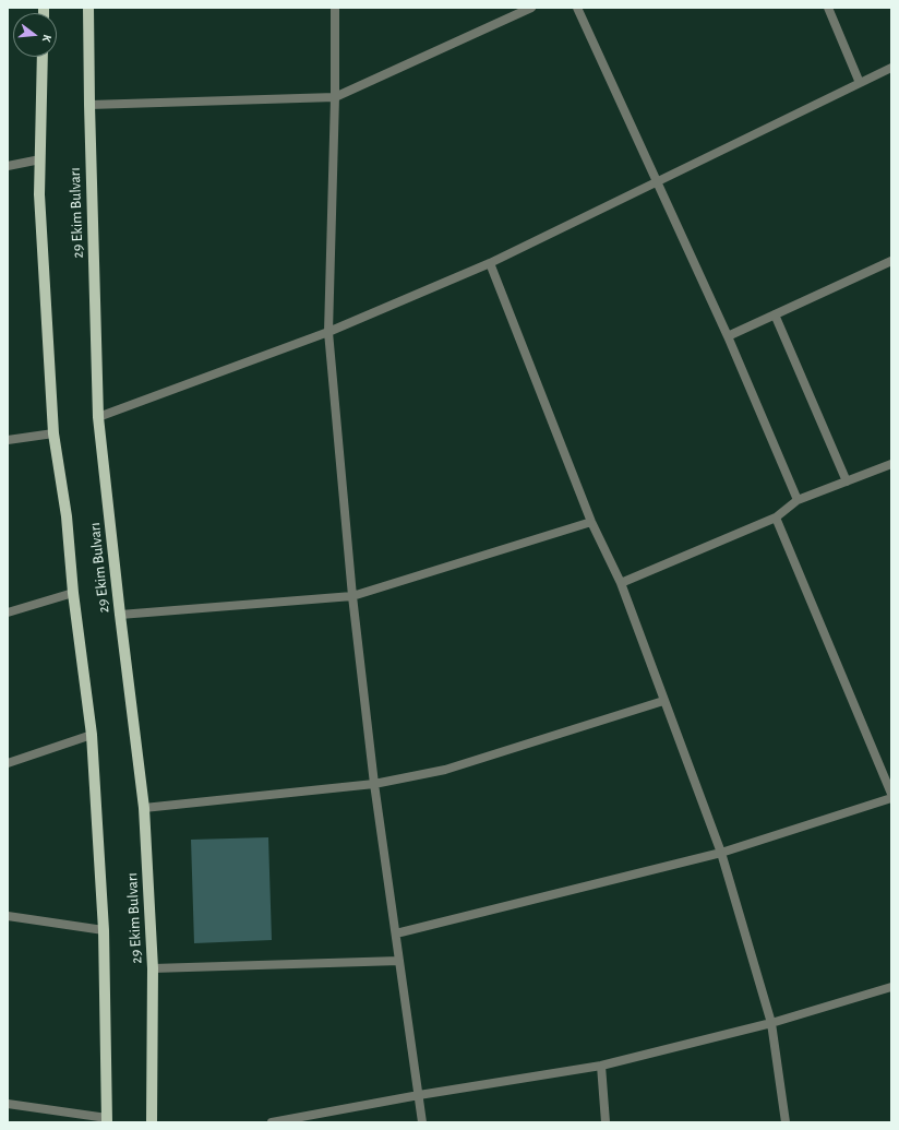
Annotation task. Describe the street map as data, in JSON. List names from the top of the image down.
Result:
{
  "streets": {
    "main road": ["29 Ekim Bulvarı"]
  },
  "north": "right"
}
